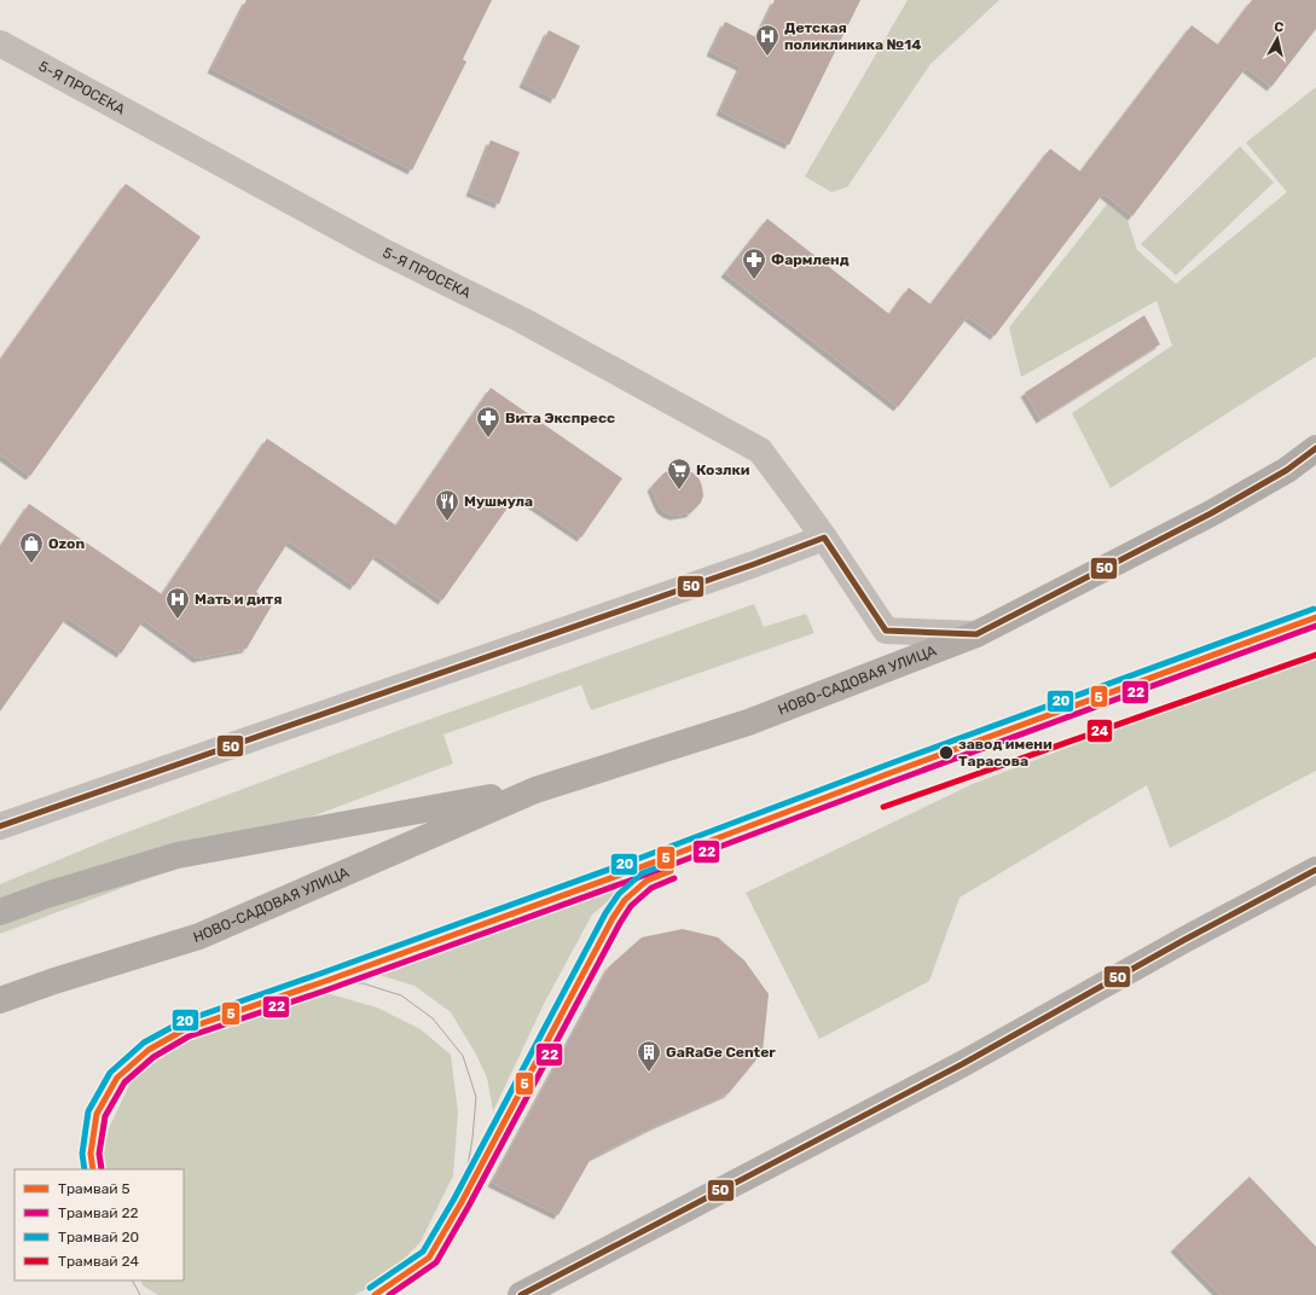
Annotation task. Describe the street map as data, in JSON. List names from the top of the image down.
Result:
{
  "streets": {
    "main road": ["НОВО-САДОВАЯ УЛИЦА"],
    "street": ["5-Я ПРОСЕКА"]
  },
  "crossings": [
    ["5-Я ПРОСЕКА", "НОВО-САДОВАЯ УЛИЦА"]
  ],
  "places": {
    "hospital": ["Детская поликлиника №14", "Мать и дитя"],
    "pharmacy": ["Фармленд", "Вита Экспресс"],
    "supermarket": ["Козлки"],
    "restaurant": ["Мушмула"],
    "shop": ["Ozon"],
    "other": ["завод имени Тарасова"],
    "building": ["GaRaGe Center"]
  },
  "lines": [
    "transit line 50",
    "tram line 20",
    "tram line 5",
    "tram line 22",
    "tram line 24"
  ],
  "legend": [
    "Трамвай 5",
    "Трамвай 22",
    "Трамвай 20",
    "Трамвай 24"
  ],
  "north": "top"
}
